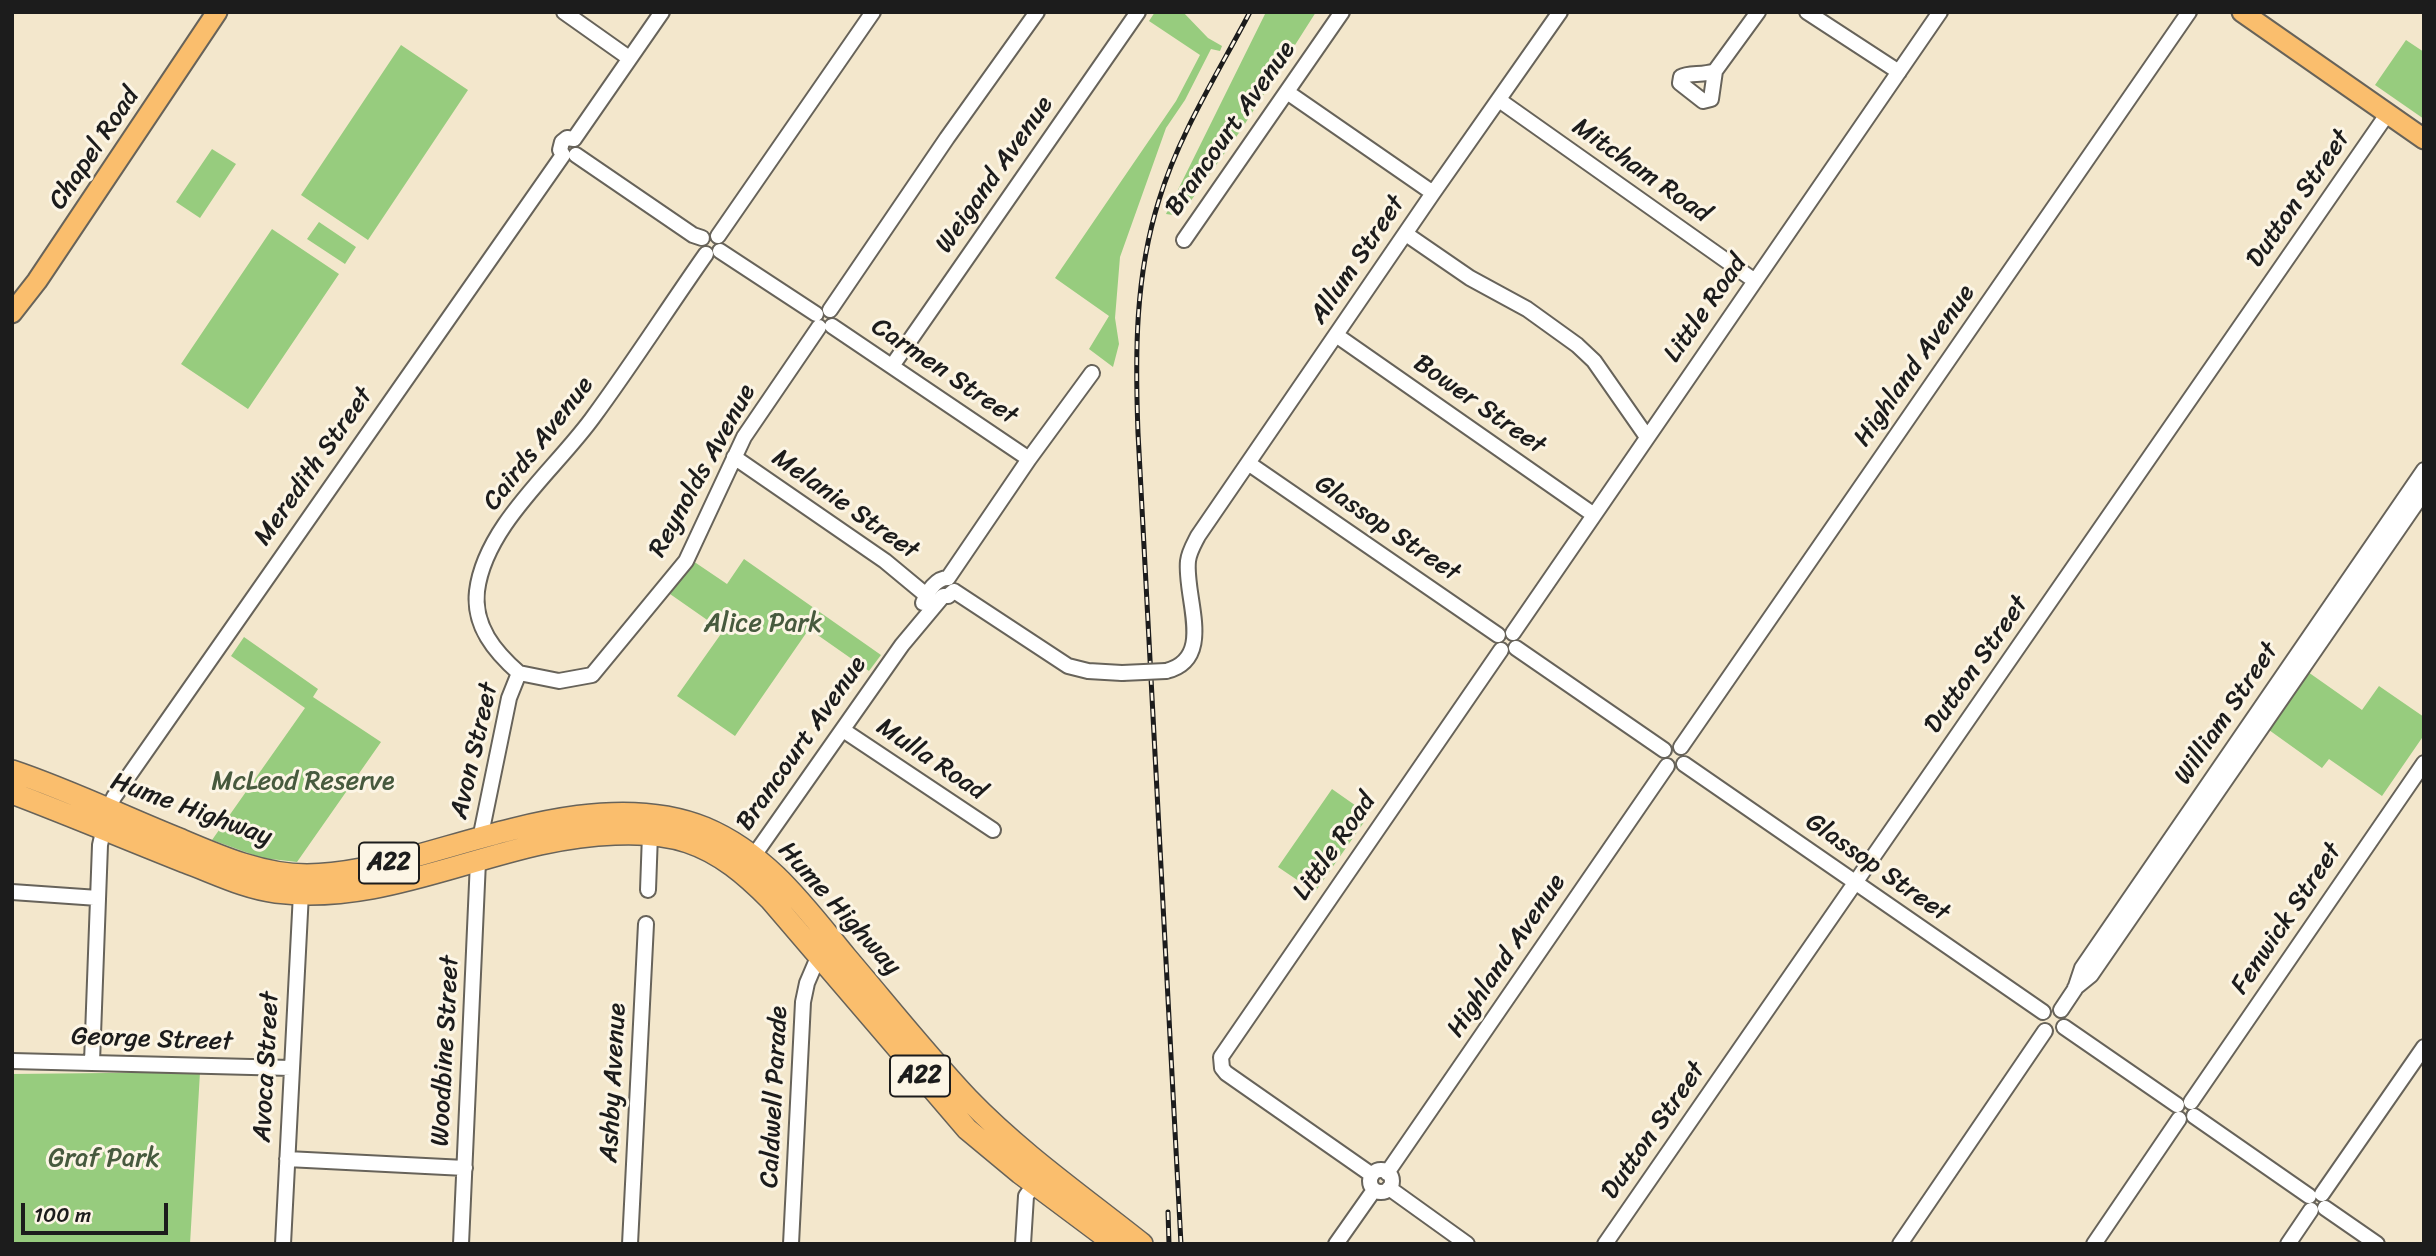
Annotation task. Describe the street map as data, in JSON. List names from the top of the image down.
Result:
{
  "streets": {
    "highway": ["Hume Highway", "A22"],
    "main road": ["Chapel Road"],
    "street": [
      "Brancourt Avenue",
      "Mitcham Road",
      "Weigand Avenue",
      "Dutton Street",
      "Allum Street",
      "Little Road",
      "Highland Avenue",
      "Carmen Street",
      "Bower Street",
      "Cairds Avenue",
      "Meredith Street",
      "Reynolds Avenue",
      "Melanie Street",
      "Glassop Street",
      "William Street",
      "Avon Street",
      "Mulla Road",
      "Fenwick Street",
      "George Street",
      "Woodbine Street",
      "Avoca Street",
      "Ashby Avenue",
      "Caldwell Parade"
    ]
  },
  "crossings": [
    ["Brancourt Avenue", "Allum Street"],
    ["Brancourt Avenue", "Carmen Street"],
    ["Brancourt Avenue", "Melanie Street"],
    ["Brancourt Avenue", "Mulla Road"],
    ["Brancourt Avenue", "Hume Highway"],
    ["Mitcham Road", "Allum Street"],
    ["Mitcham Road", "Little Road"],
    ["Weigand Avenue", "Carmen Street"],
    ["Dutton Street", "Glassop Street"],
    ["Allum Street", "Bower Street"],
    ["Allum Street", "Glassop Street"],
    ["Little Road", "Highland Avenue"],
    ["Little Road", "Bower Street"],
    ["Little Road", "Glassop Street"],
    ["Highland Avenue", "Glassop Street"],
    ["Carmen Street", "Cairds Avenue"],
    ["Carmen Street", "Reynolds Avenue"],
    ["Cairds Avenue", "Reynolds Avenue"],
    ["Cairds Avenue", "Avon Street"],
    ["Meredith Street", "Hume Highway"],
    ["Reynolds Avenue", "Melanie Street"],
    ["Reynolds Avenue", "Avon Street"],
    ["Glassop Street", "William Street"],
    ["Avon Street", "Hume Highway"],
    ["Hume Highway", "Woodbine Street"],
    ["Hume Highway", "Avoca Street"],
    ["Hume Highway", "Caldwell Parade"],
    ["George Street", "Avoca Street"]
  ],
  "parks": ["Alice Park", "McLeod Reserve", "Graf Park"],
  "scale_bar": "100 m"
}
